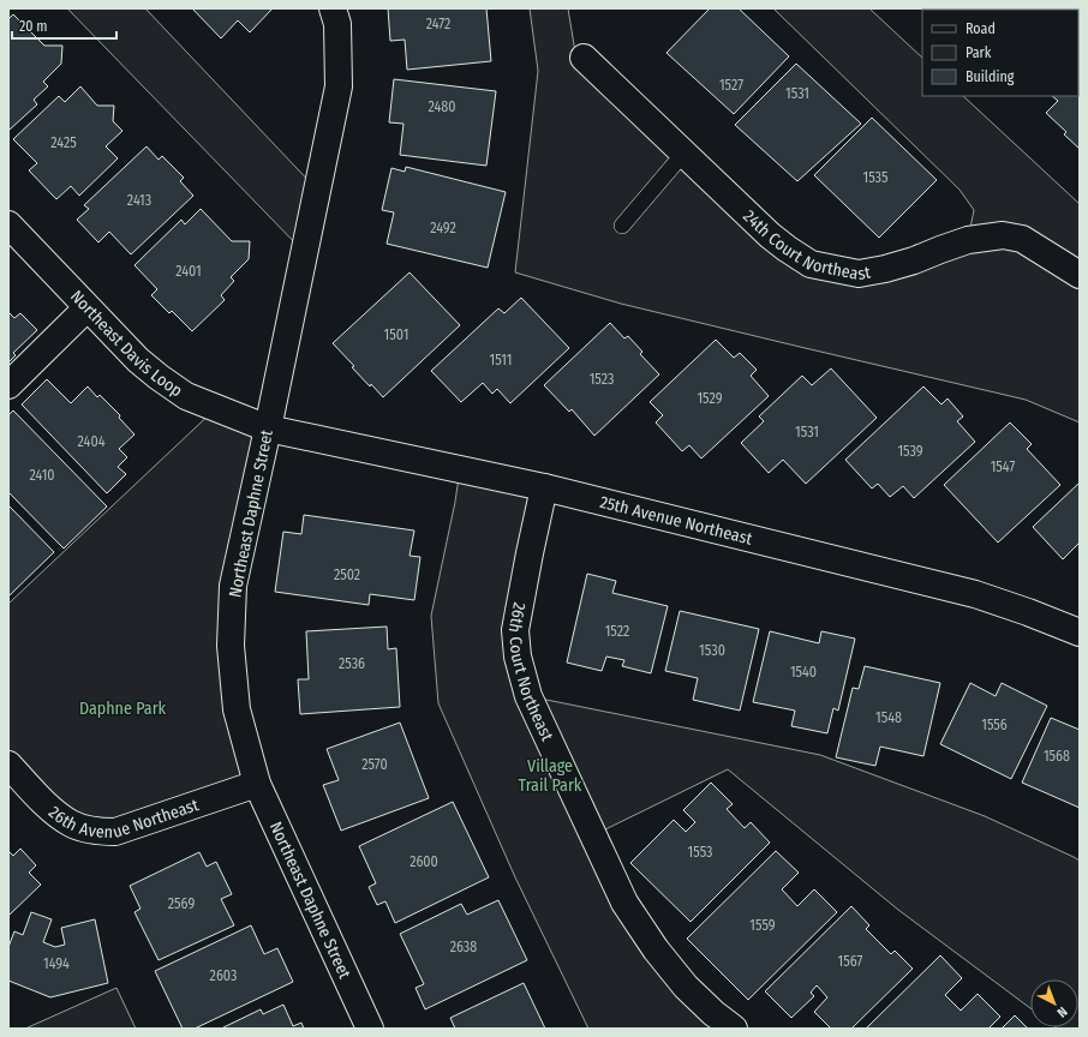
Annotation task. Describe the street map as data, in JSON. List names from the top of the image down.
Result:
{
  "streets": {
    "street": [
      "24th Court Northeast",
      "Northeast Davis Loop",
      "Northeast Daphne Street",
      "25th Avenue Northeast",
      "26th Court Northeast",
      "26th Avenue Northeast"
    ]
  },
  "crossings": [
    ["Northeast Davis Loop", "Northeast Daphne Street"],
    ["Northeast Davis Loop", "25th Avenue Northeast"],
    ["Northeast Daphne Street", "25th Avenue Northeast"],
    ["Northeast Daphne Street", "26th Avenue Northeast"],
    ["25th Avenue Northeast", "26th Court Northeast"]
  ],
  "parks": ["Daphne Park", "Village Trail Park"],
  "house_numbers": [
    "2472",
    "1527",
    "1531",
    "2480",
    "2425",
    "1535",
    "2413",
    "2492",
    "2401",
    "1501",
    "1511",
    "1523",
    "1529",
    "1531",
    "2404",
    "1539",
    "1547",
    "2410",
    "2502",
    "1522",
    "1530",
    "2536",
    "1540",
    "1548",
    "1556",
    "1568",
    "2570",
    "1553",
    "2600",
    "2569",
    "1559",
    "2638",
    "1567",
    "1494",
    "2603"
  ],
  "legend": ["Road", "Park", "Building"],
  "scale_bar": "20 m",
  "north": "bottom right"
}
